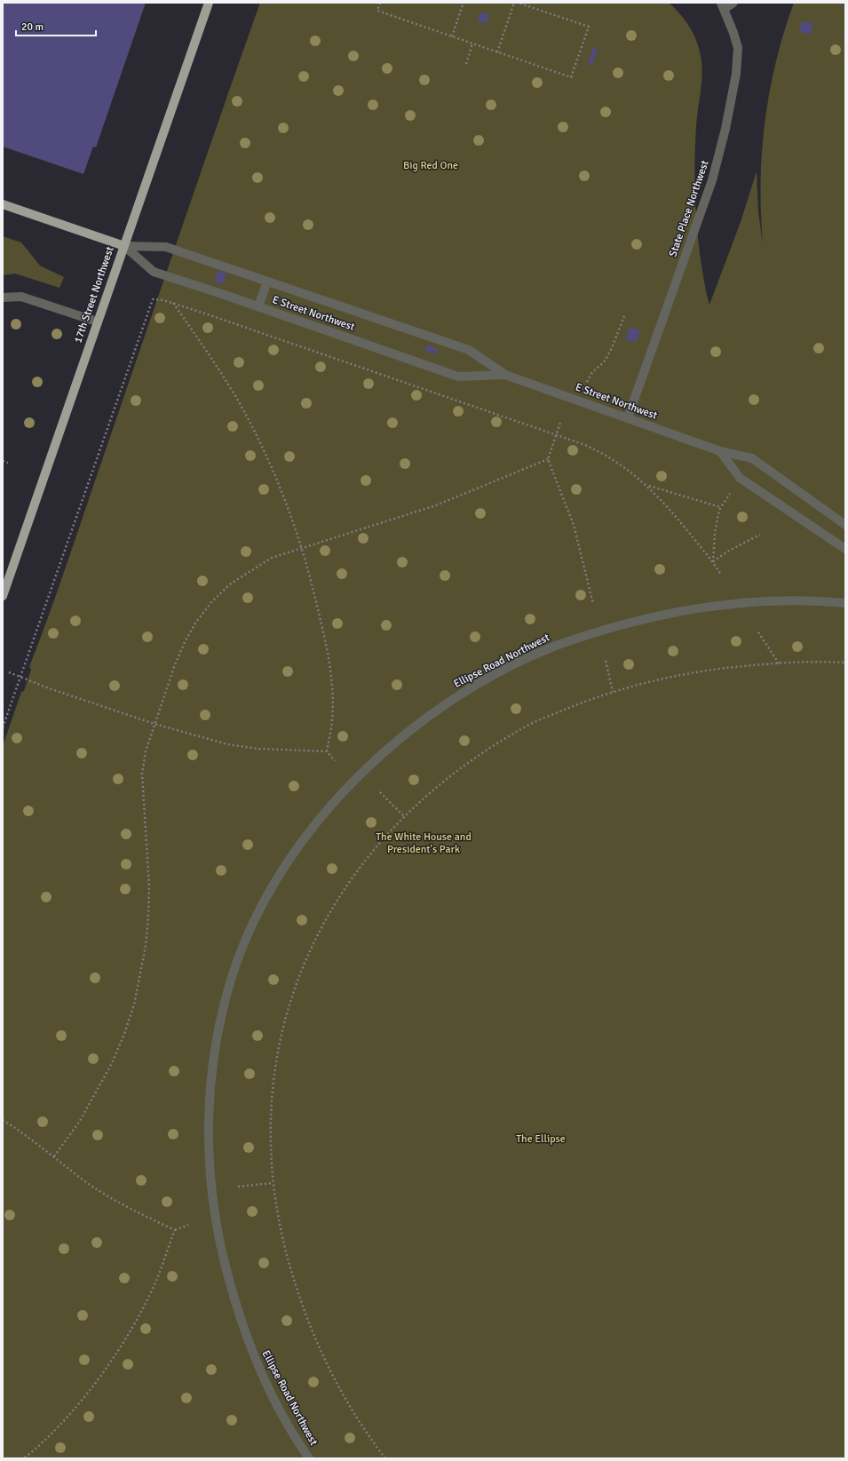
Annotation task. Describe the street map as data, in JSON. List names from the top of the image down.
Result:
{
  "streets": {
    "main road": ["17th Street Northwest", "E Street Northwest"],
    "lane": ["State Place Northwest", "Ellipse Road Northwest"]
  },
  "crossings": [
    ["State Place Northwest", "E Street Northwest"],
    ["17th Street Northwest", "E Street Northwest"]
  ],
  "parks": ["Big Red One", "The White House and President's Park", "The Ellipse"],
  "scale_bar": "20 m"
}
